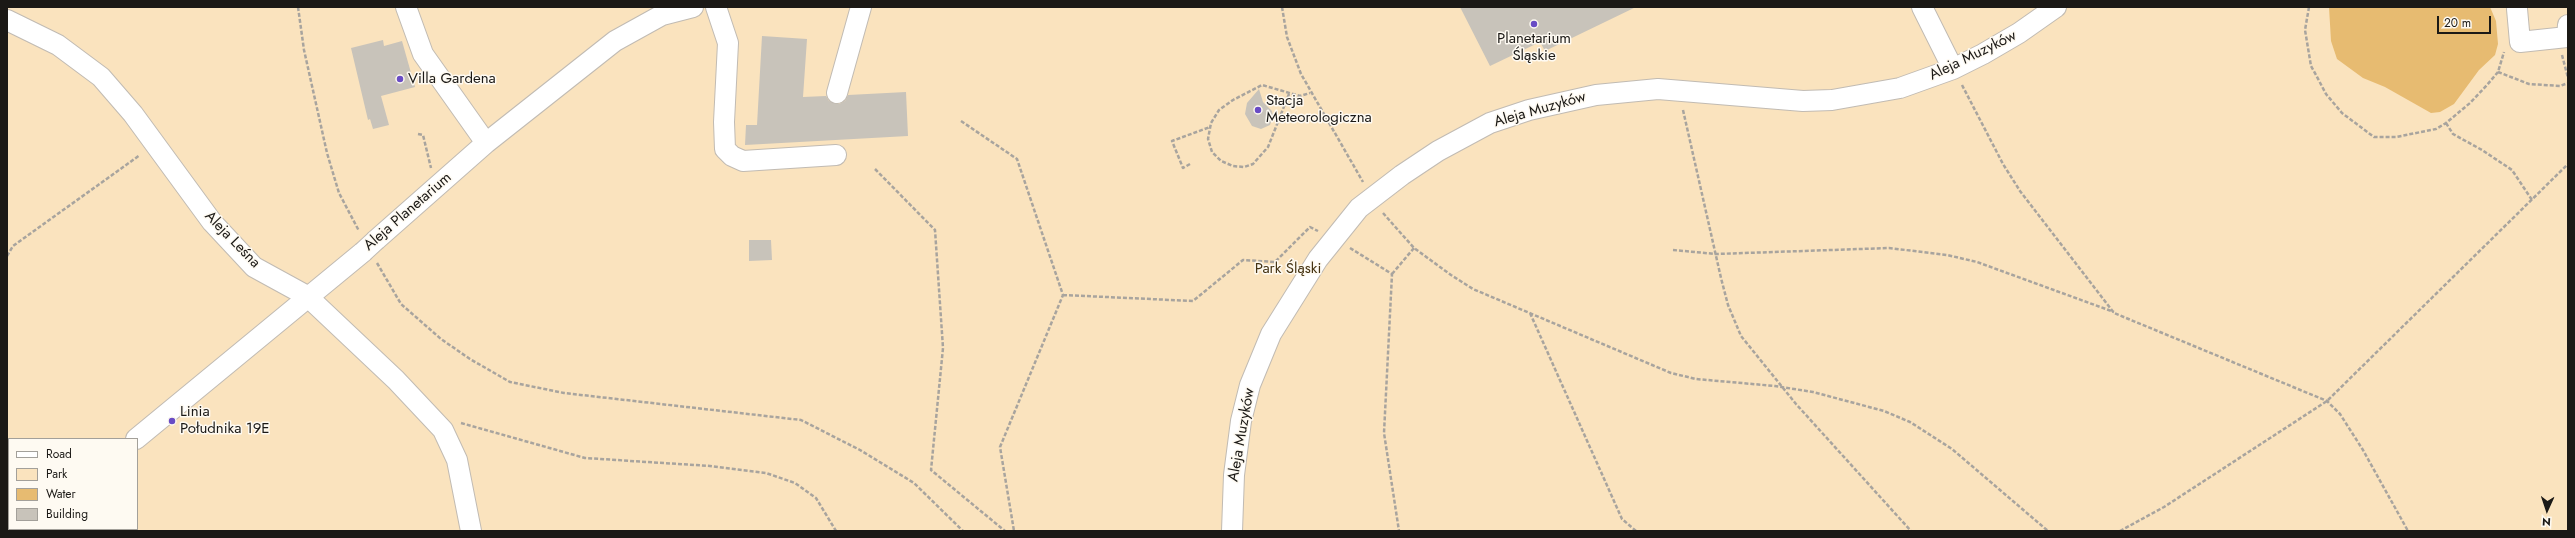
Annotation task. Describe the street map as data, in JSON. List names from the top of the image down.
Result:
{
  "streets": {
    "street": ["Aleja Muzyków", "Aleja Planetarium", "Aleja Leśna"]
  },
  "crossings": [
    ["Aleja Planetarium", "Aleja Leśna"]
  ],
  "parks": ["Park Śląski"],
  "places": [
    "Planetarium Śląskie",
    "Villa Gardena",
    "Stacja Meteorologiczna",
    "Linia Południka 19E"
  ],
  "legend": [
    "Road",
    "Park",
    "Water",
    "Building"
  ],
  "scale_bar": "20 m",
  "north": "bottom"
}
